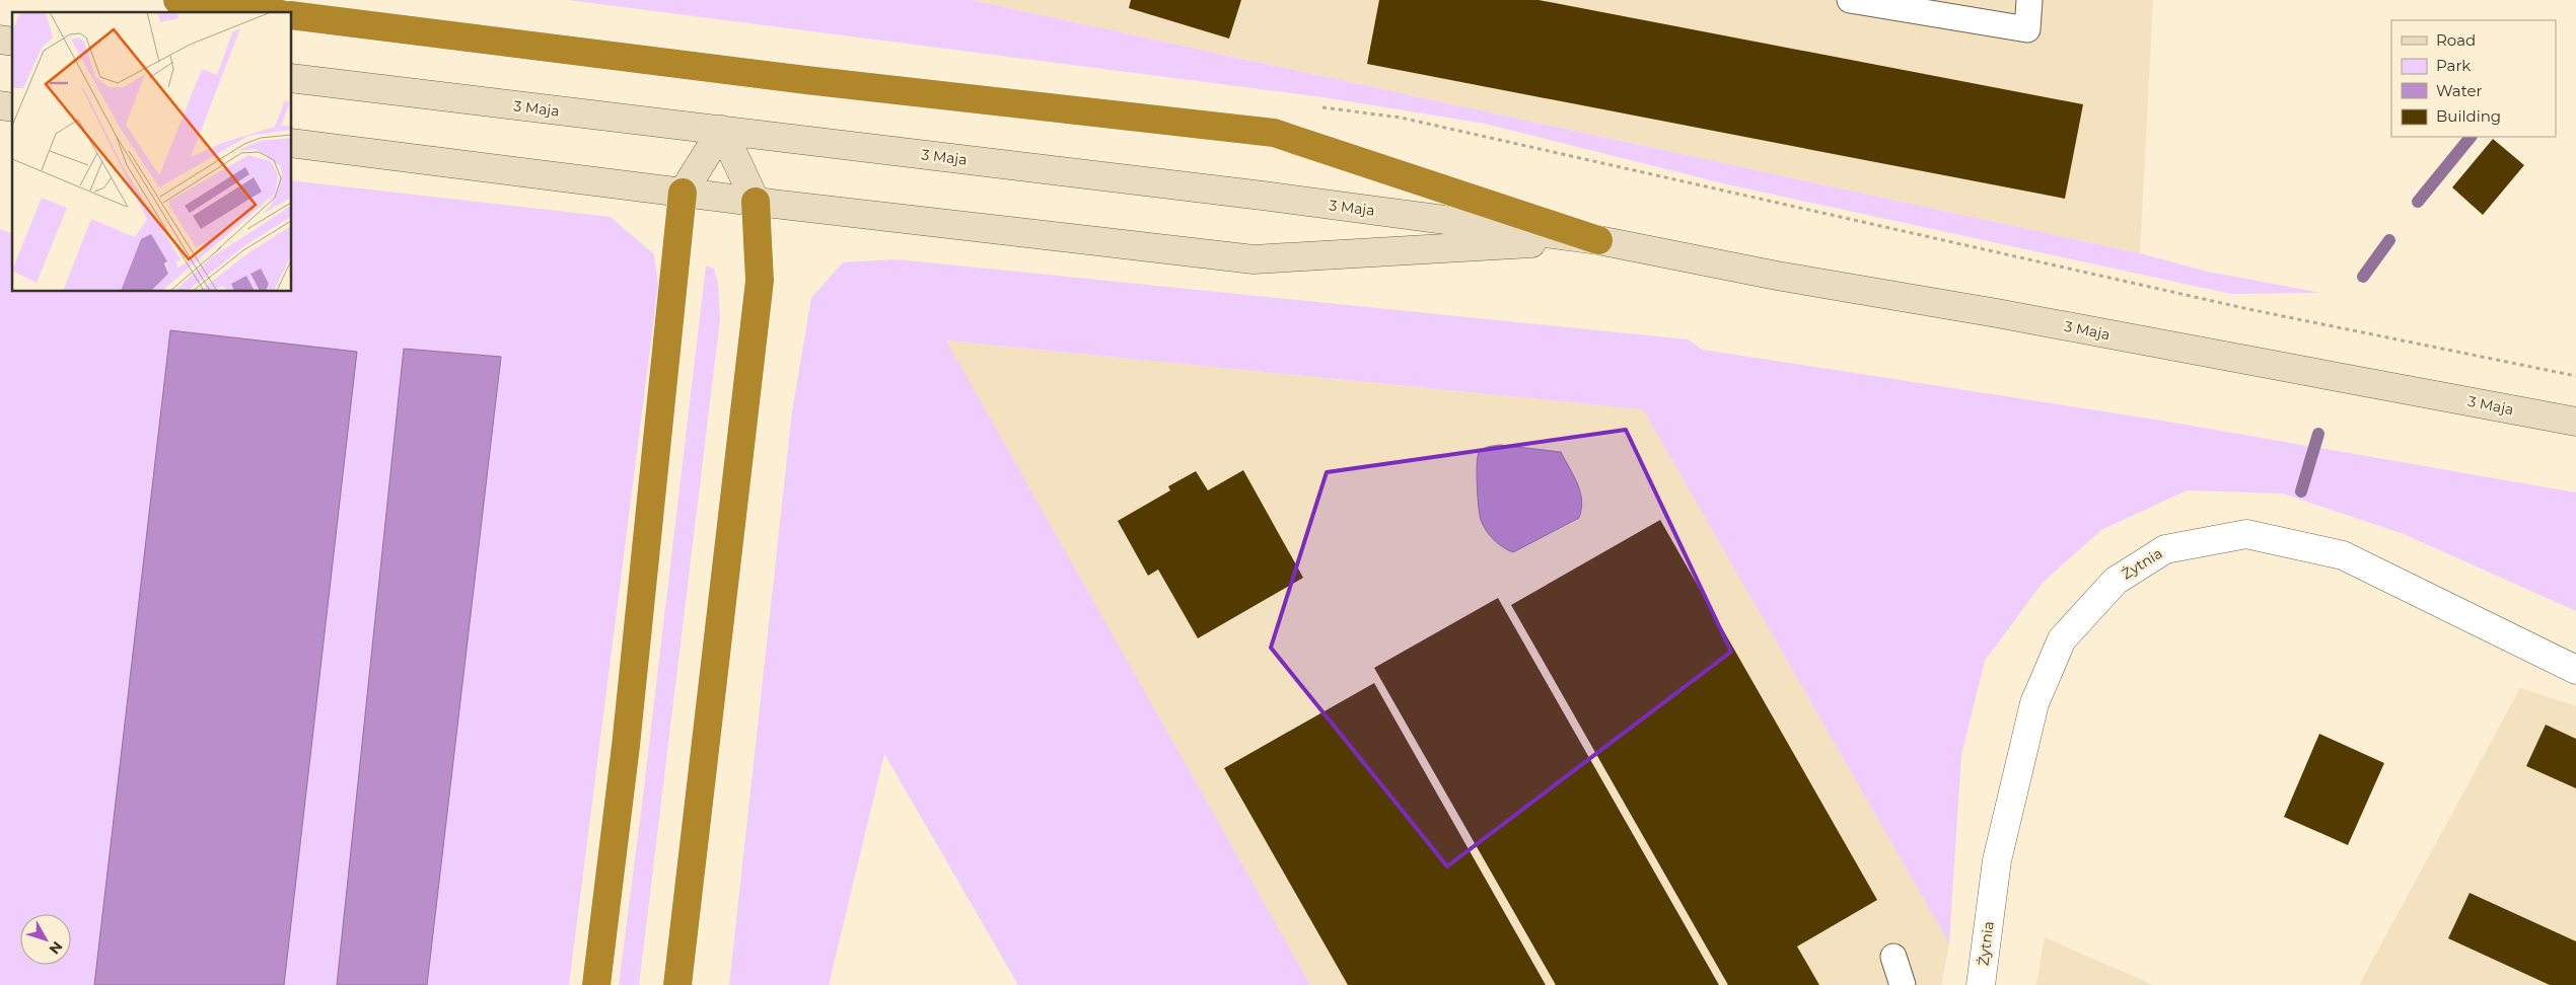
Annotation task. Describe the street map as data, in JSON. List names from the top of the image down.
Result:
{
  "streets": {
    "main road": ["3 Maja"],
    "street": ["Żytnia"]
  },
  "legend": [
    "Road",
    "Park",
    "Water",
    "Building"
  ],
  "north": "bottom right"
}
